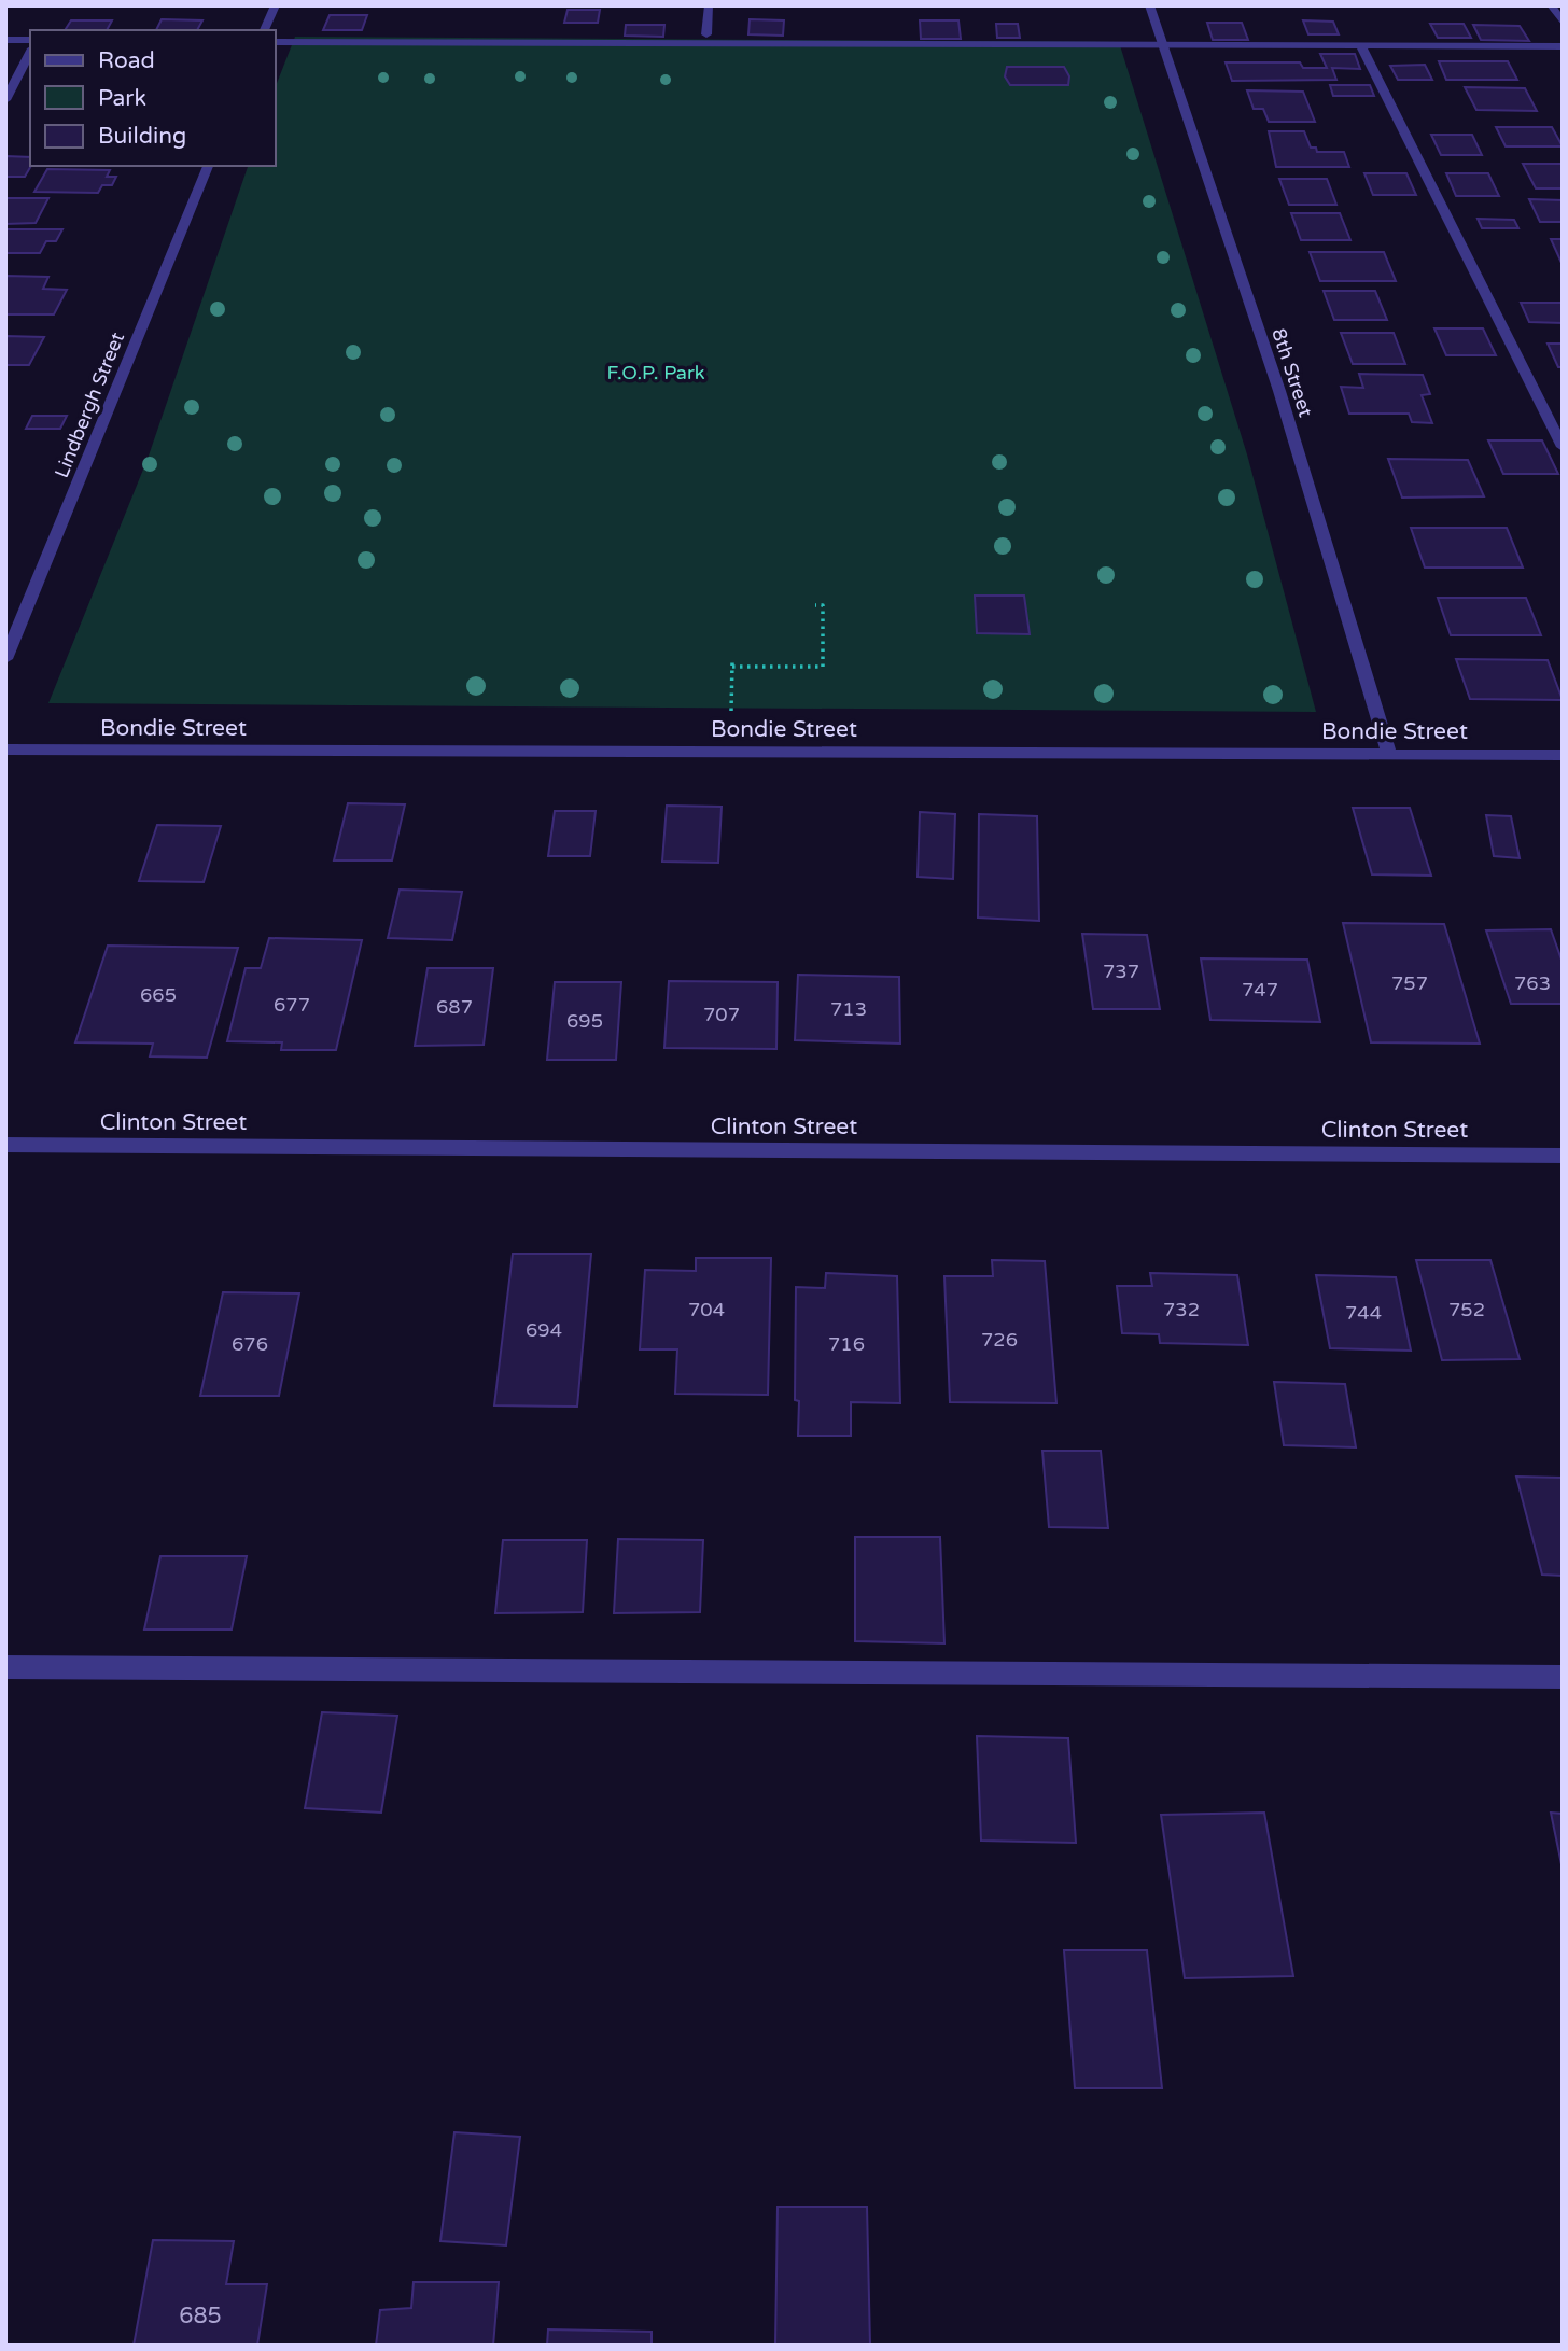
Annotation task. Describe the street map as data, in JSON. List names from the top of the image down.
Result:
{
  "streets": {
    "street": [
      "8th Street",
      "Lindbergh Street",
      "Bondie Street",
      "Clinton Street"
    ]
  },
  "crossings": [
    ["8th Street", "Bondie Street"]
  ],
  "parks": ["F.O.P. Park"],
  "house_numbers": [
    "737",
    "757",
    "763",
    "747",
    "665",
    "677",
    "687",
    "713",
    "707",
    "695",
    "704",
    "732",
    "752",
    "744",
    "694",
    "726",
    "676",
    "716",
    "685"
  ],
  "legend": ["Road", "Park", "Building"]
}
